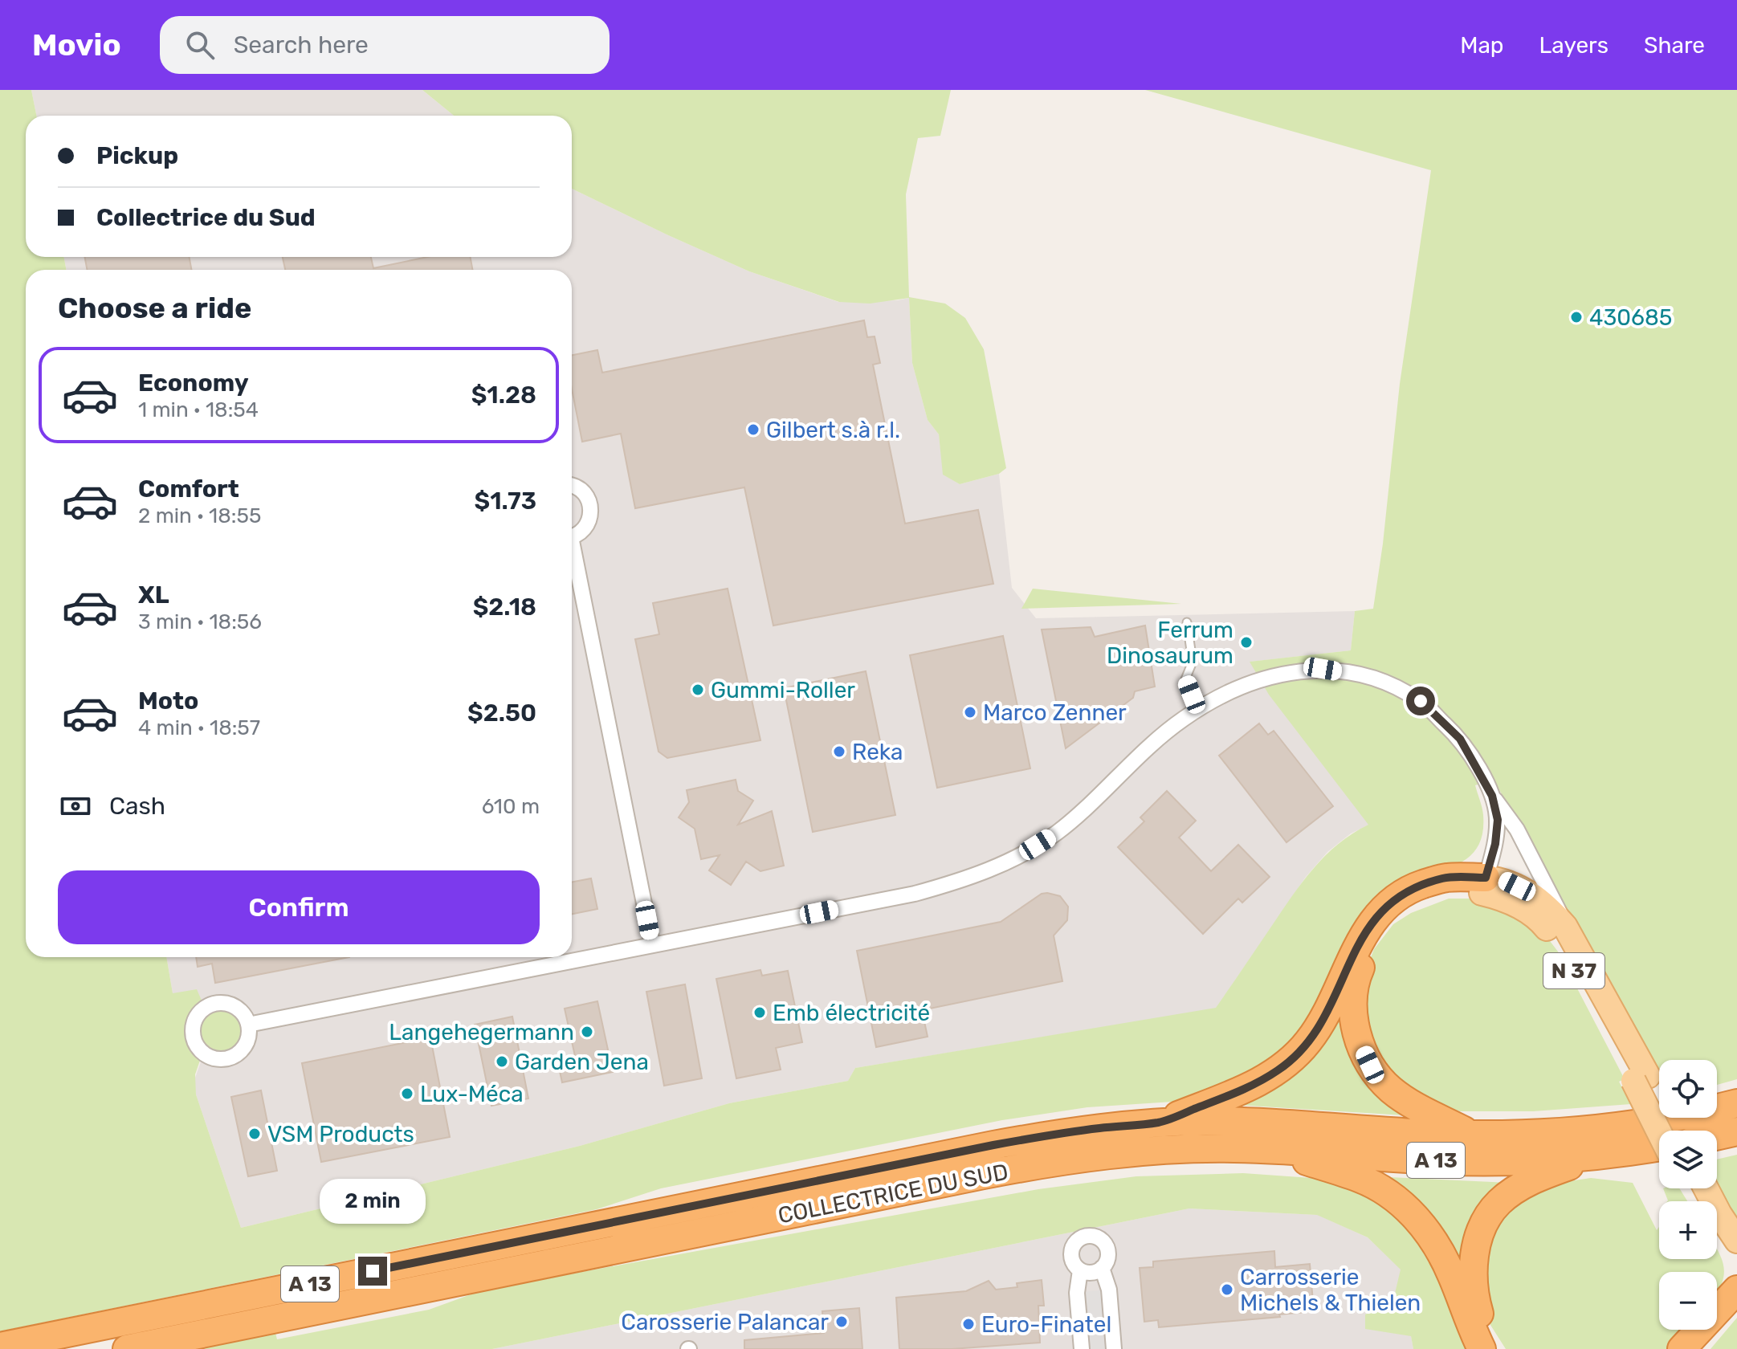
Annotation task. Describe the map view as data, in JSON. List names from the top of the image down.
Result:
{
  "streets": {
    "highway": ["A 13", "COLLECTRICE DU SUD"],
    "main road": ["N 37"]
  },
  "crossings": [
    ["N 37", "A 13"],
    ["A 13", "COLLECTRICE DU SUD"]
  ],
  "places": [
    "430685",
    "Gilbert s.à r.l.",
    "Ferrum Dinosaurum",
    "Gummi-Roller",
    "Marco Zenner",
    "Reka",
    "Emb électricité",
    "Langehegermann",
    "Garden Jena",
    "Lux-Méca",
    "VSM Products",
    "Carrosserie Michels & Thielen",
    "Carosserie Palancar",
    "Euro-Finatel"
  ],
  "page": {
    "header": "Movio",
    "search": "Search here",
    "nav": ["Map", "Layers", "Share"],
    "banner": ["Pickup", "Collectrice du Sud"],
    "heading": "Choose a ride",
    "list": [
      {
        "name": "Economy",
        "note": "1 min · 18:54",
        "value": "$1.28"
      },
      {
        "name": "Comfort",
        "note": "2 min · 18:55",
        "value": "$1.73"
      },
      {
        "name": "XL",
        "note": "3 min · 18:56",
        "value": "$2.18"
      },
      {
        "name": "Moto",
        "note": "4 min · 18:57",
        "value": "$2.50"
      }
    ],
    "pay": ["Cash", "610 m"],
    "buttons": "Confirm",
    "map_buttons": ["+", "−"],
    "bubble": "2 min"
  }
}
